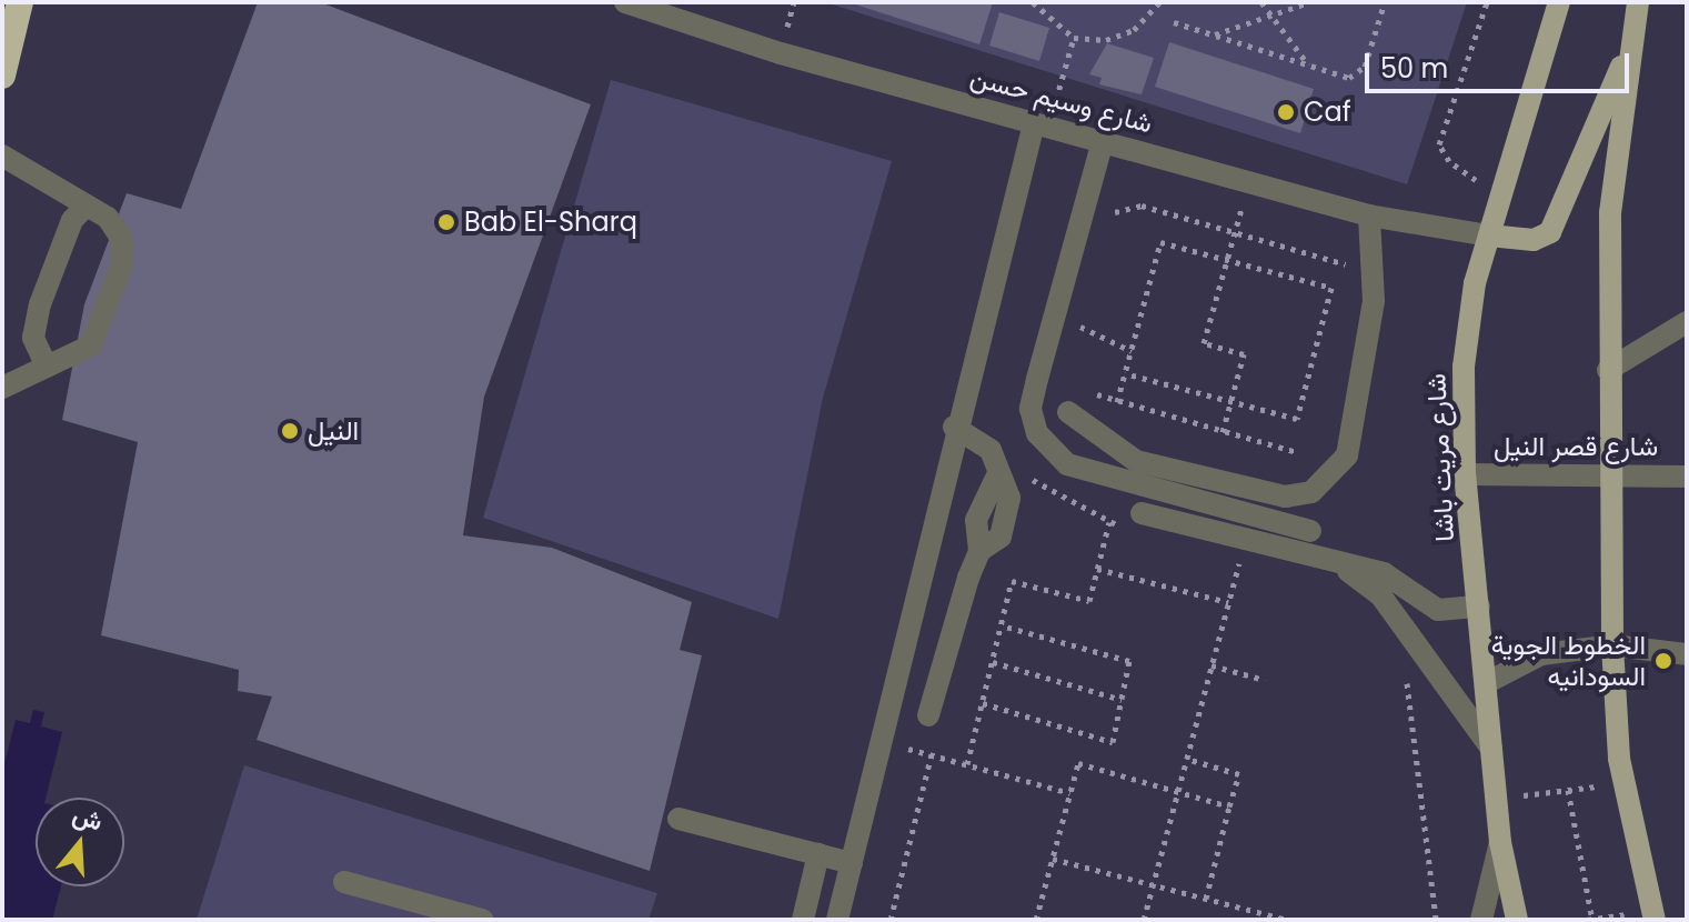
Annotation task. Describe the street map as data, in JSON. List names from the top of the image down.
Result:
{
  "streets": {
    "main road": ["شارع مريت باشا"],
    "street": ["شارع وسيم حسن", "شارع قصر النيل"]
  },
  "crossings": [
    ["شارع وسيم حسن", "شارع مريت باشا"],
    ["شارع قصر النيل", "شارع مريت باشا"]
  ],
  "places": [
    "Caf",
    "Bab El-Sharq",
    "النيل",
    "الخطوط الجوية السودانيه"
  ],
  "scale_bar": "50 m",
  "north": "top"
}
